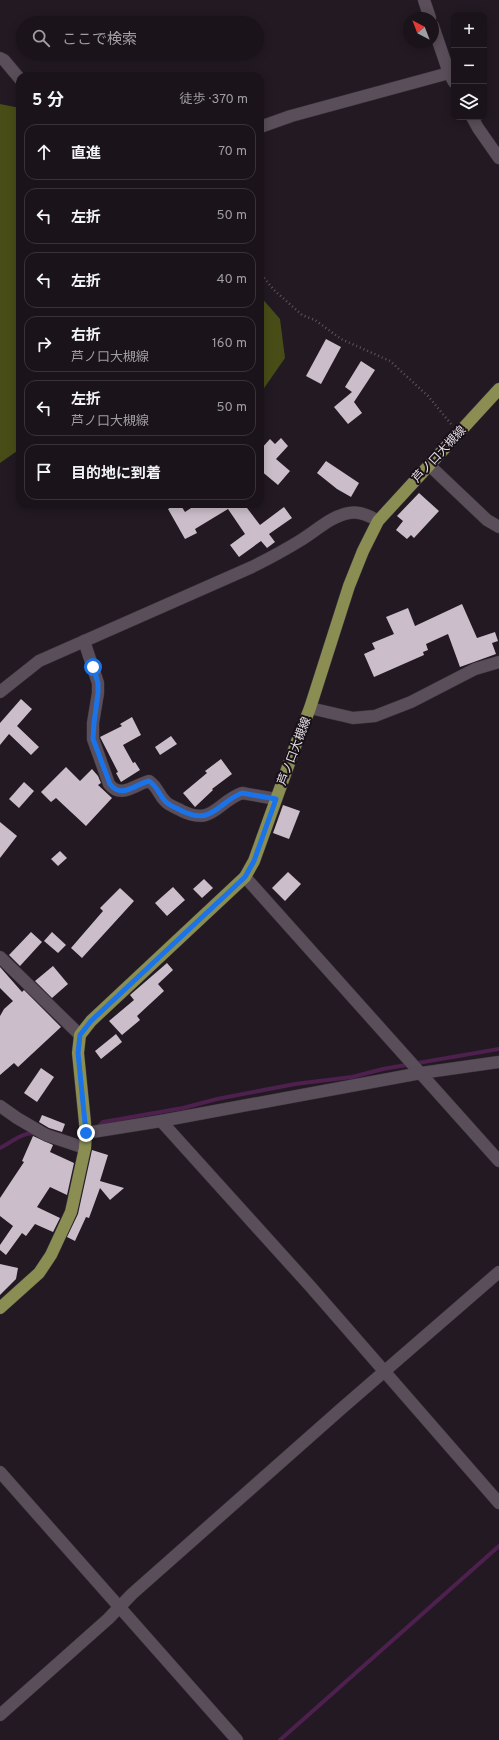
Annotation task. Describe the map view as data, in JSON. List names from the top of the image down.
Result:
{
  "streets": {
    "main road": ["芦ノ口大槻線"]
  },
  "north": "top left",
  "page": {
    "map_buttons": ["+", "−"],
    "search": "ここで検索",
    "heading": ["5 分", "徒歩 · 370 m"],
    "list": [
      ["直進", "70 m"],
      ["左折", "50 m"],
      ["左折", "40 m"],
      ["右折", "芦ノ口大槻線", "160 m"],
      ["左折", "芦ノ口大槻線", "50 m"],
      "目的地に到着"
    ]
  }
}
